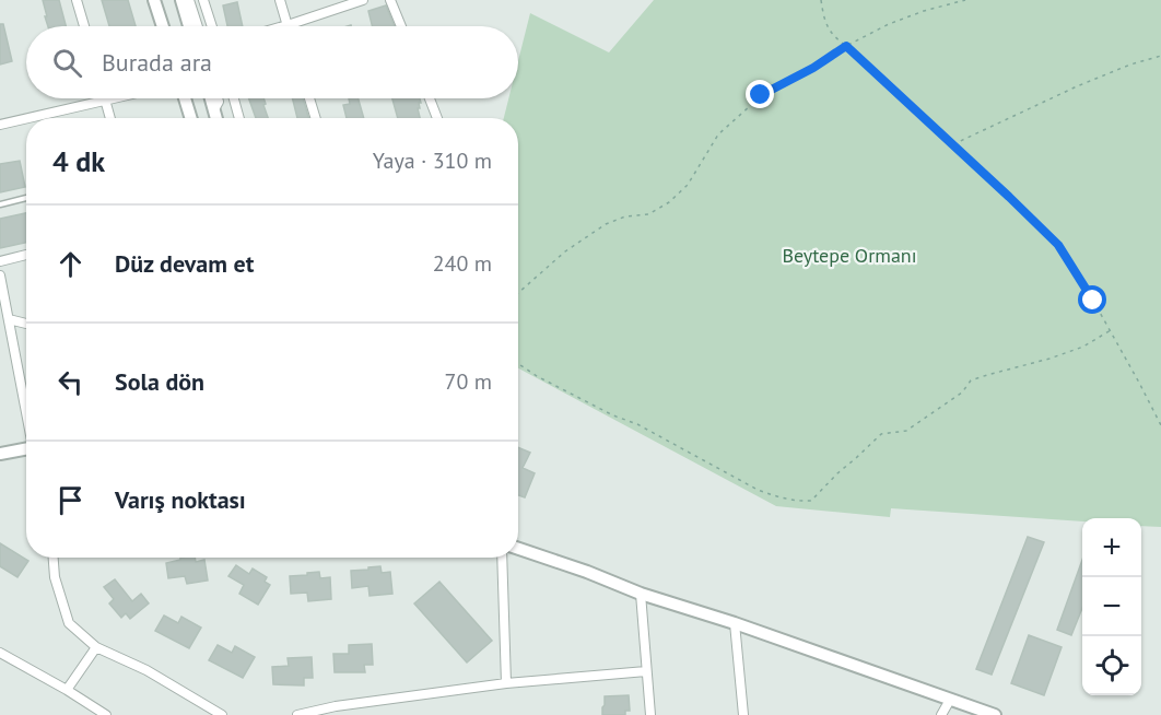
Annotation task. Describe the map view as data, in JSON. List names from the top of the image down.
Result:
{
  "parks": ["Beytepe Ormanı"],
  "page": {
    "search": "Burada ara",
    "heading": ["4 dk", "Yaya · 310 m"],
    "list": [
      ["Düz devam et", "240 m"],
      ["Sola dön", "70 m"],
      "Varış noktası"
    ],
    "map_buttons": ["+", "−"]
  }
}
